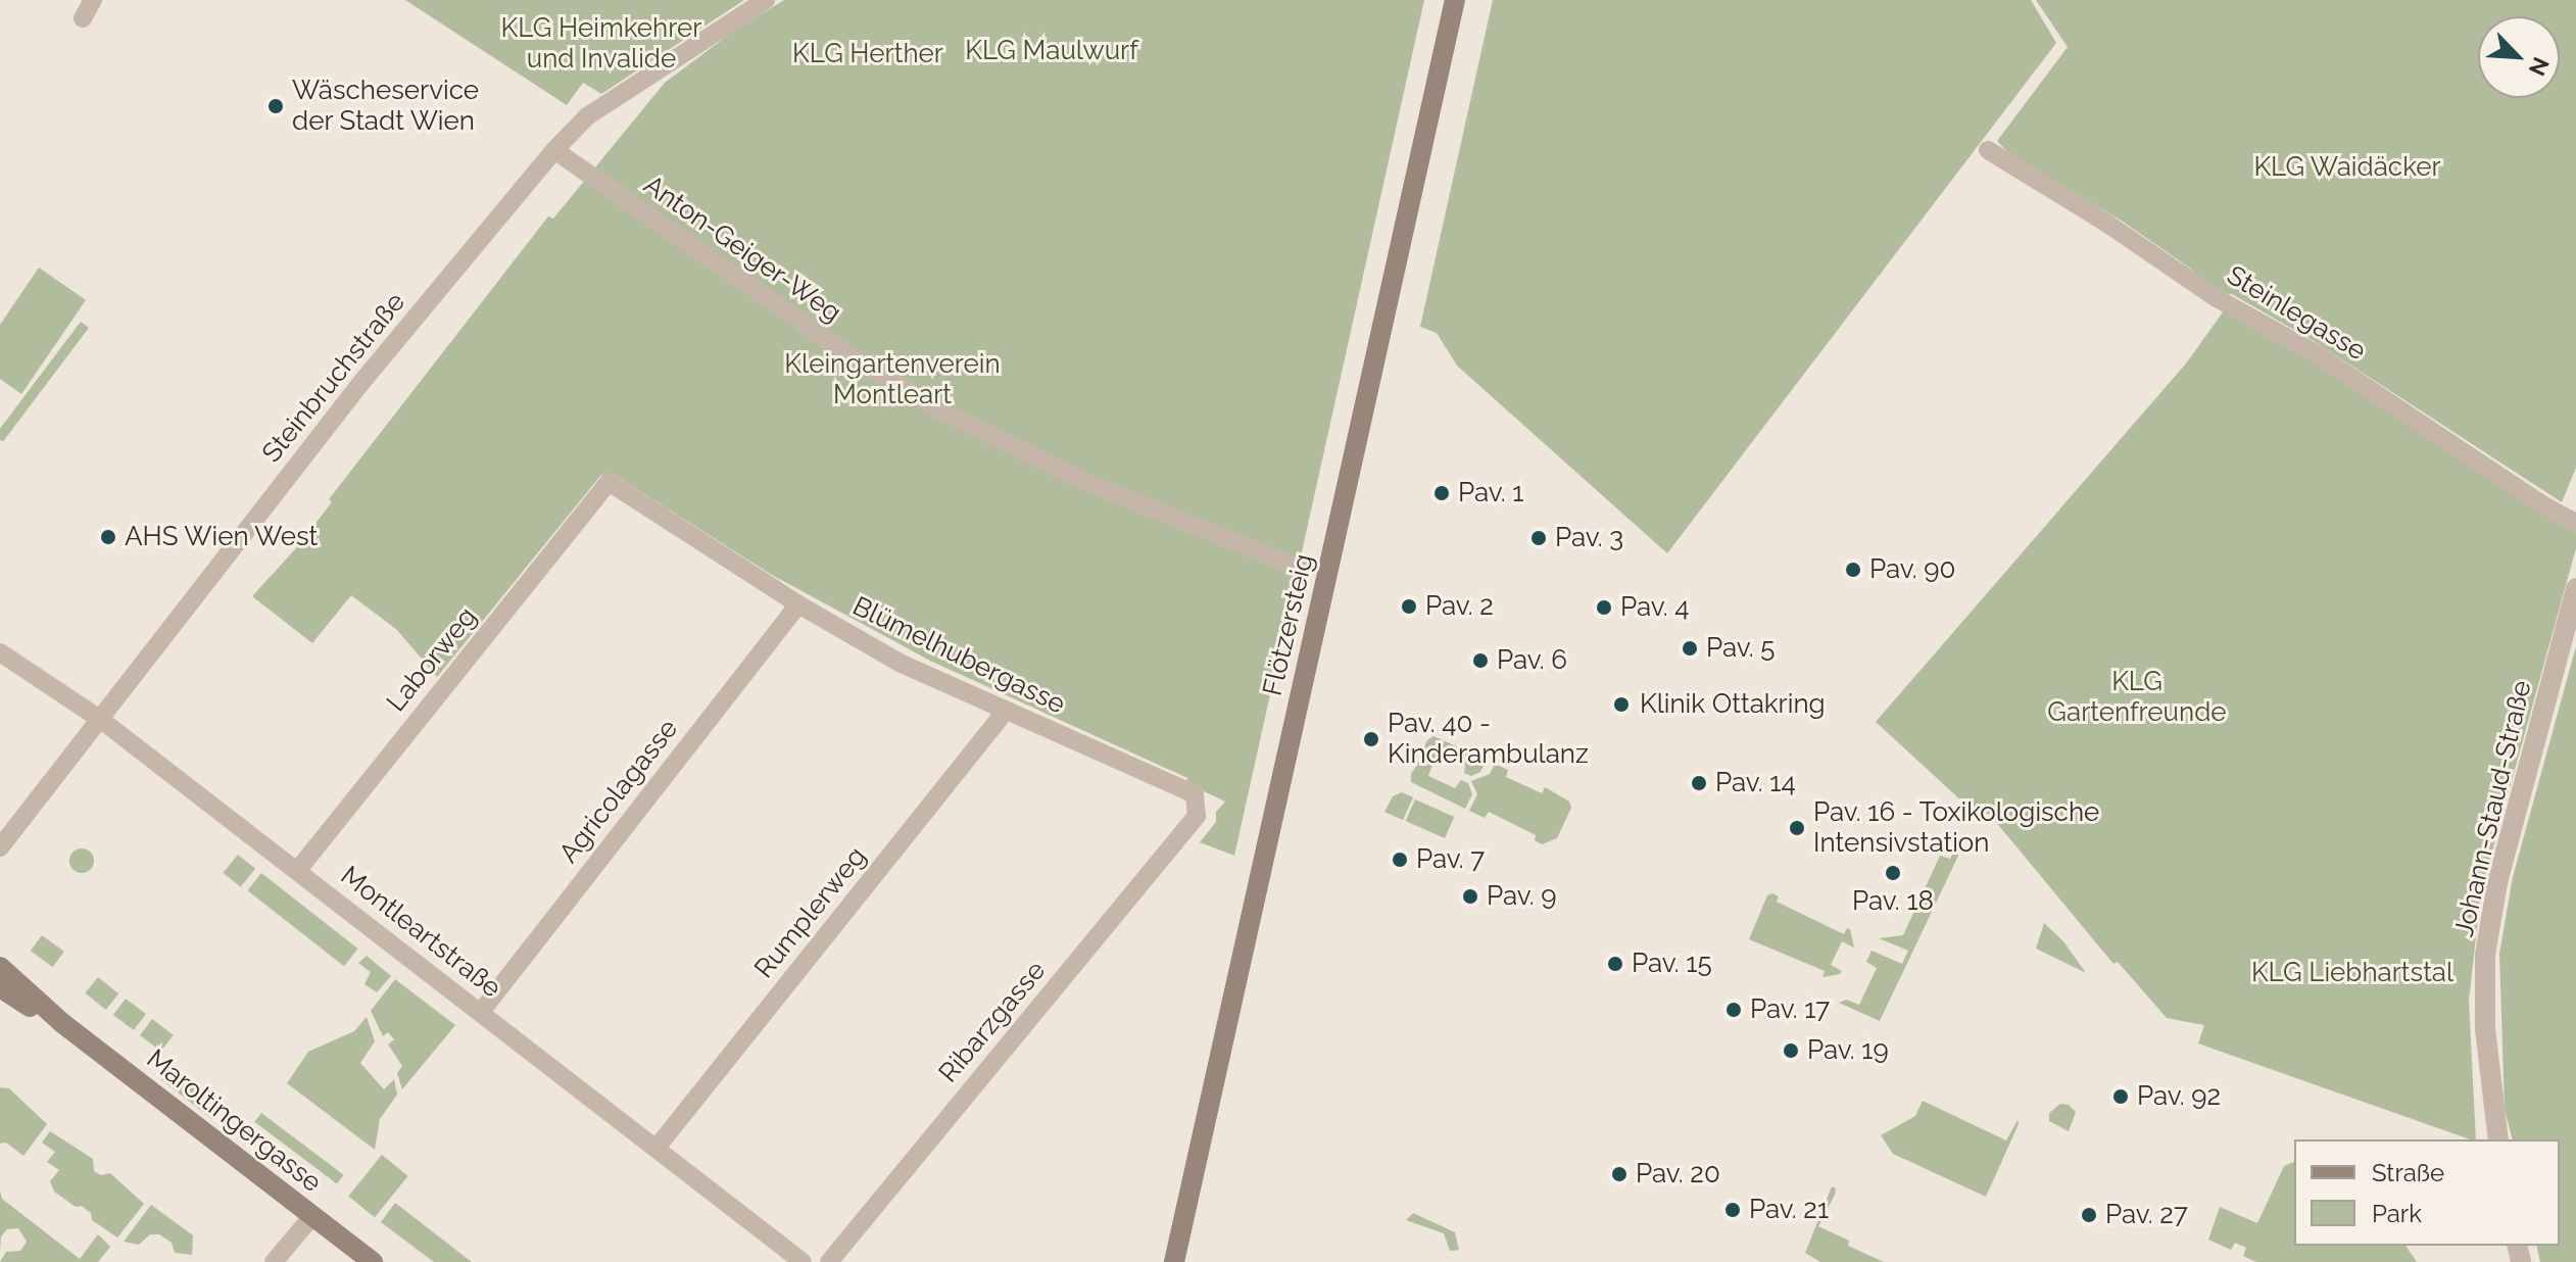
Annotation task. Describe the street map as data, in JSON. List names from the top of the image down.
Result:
{
  "streets": {
    "main road": ["Flötzersteig", "Maroltingergasse"],
    "street": [
      "Anton-Geiger-Weg",
      "Steinlegasse",
      "Steinbruchstraße",
      "Blümelhubergasse",
      "Laborweg",
      "Agricolagasse",
      "Johann-Staud-Straße",
      "Rumplerweg",
      "Montleartstraße",
      "Ribarzgasse"
    ]
  },
  "crossings": [
    ["Anton-Geiger-Weg", "Steinbruchstraße"],
    ["Steinbruchstraße", "Montleartstraße"],
    ["Blümelhubergasse", "Laborweg"],
    ["Blümelhubergasse", "Agricolagasse"],
    ["Blümelhubergasse", "Rumplerweg"],
    ["Blümelhubergasse", "Ribarzgasse"],
    ["Laborweg", "Montleartstraße"],
    ["Agricolagasse", "Montleartstraße"],
    ["Rumplerweg", "Montleartstraße"]
  ],
  "parks": [
    "KLG Heimkehrer und Invalide",
    "KLG Maulwurf",
    "KLG Herther",
    "KLG Waidäcker",
    "Kleingartenverein Montleart",
    "KLG Gartenfreunde",
    "KLG Liebhartstal"
  ],
  "places": [
    "Wäscheservice der Stadt Wien",
    "Pav. 1",
    "AHS Wien West",
    "Pav. 3",
    "Pav. 90",
    "Pav. 2",
    "Pav. 4",
    "Pav. 5",
    "Pav. 6",
    "Klinik Ottakring",
    "Pav. 40 - Kinderambulanz",
    "Pav. 14",
    "Pav. 16 - Toxikologische Intensivstation",
    "Pav. 7",
    "Pav. 18",
    "Pav. 9",
    "Pav. 15",
    "Pav. 17",
    "Pav. 19",
    "Pav. 92",
    "Pav. 20",
    "Pav. 21",
    "Pav. 27"
  ],
  "legend": ["Straße", "Park"],
  "north": "bottom right"
}
